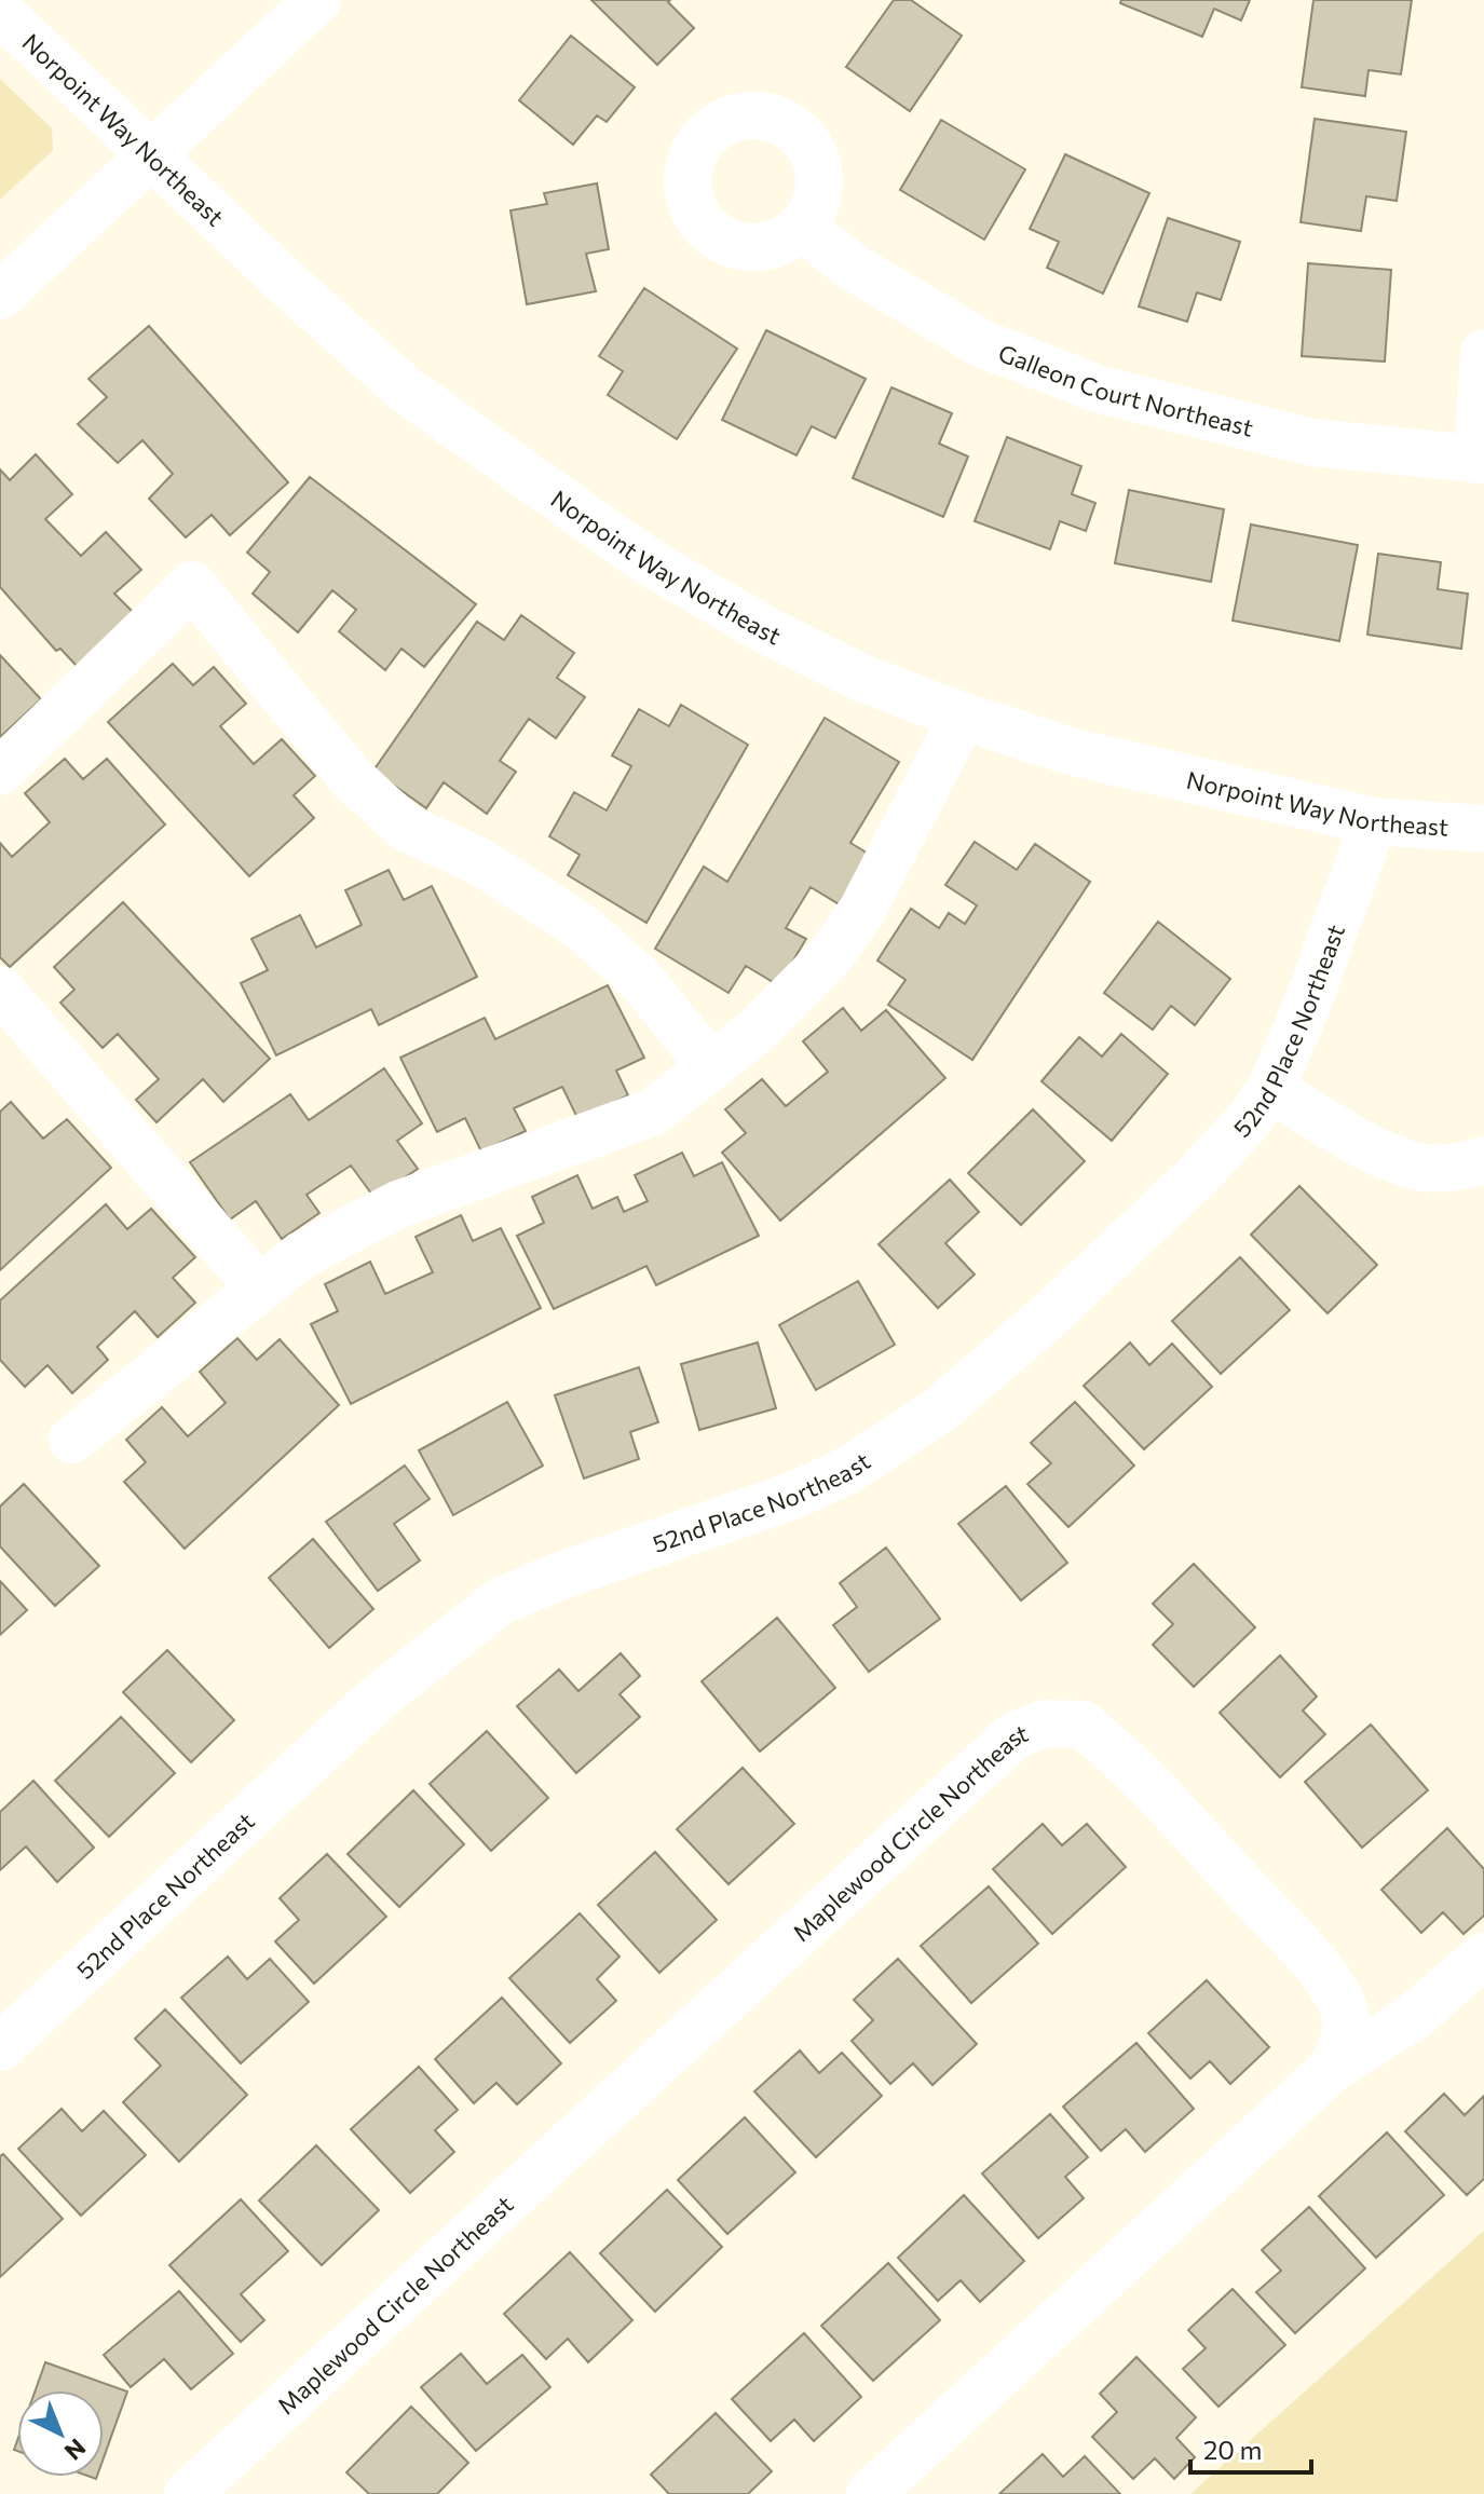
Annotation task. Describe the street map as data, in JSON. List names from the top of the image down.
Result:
{
  "streets": {
    "street": [
      "Norpoint Way Northeast",
      "Galleon Court Northeast",
      "52nd Place Northeast",
      "Maplewood Circle Northeast"
    ]
  },
  "crossings": [
    ["Norpoint Way Northeast", "52nd Place Northeast"]
  ],
  "scale_bar": "20 m",
  "north": "bottom right"
}
